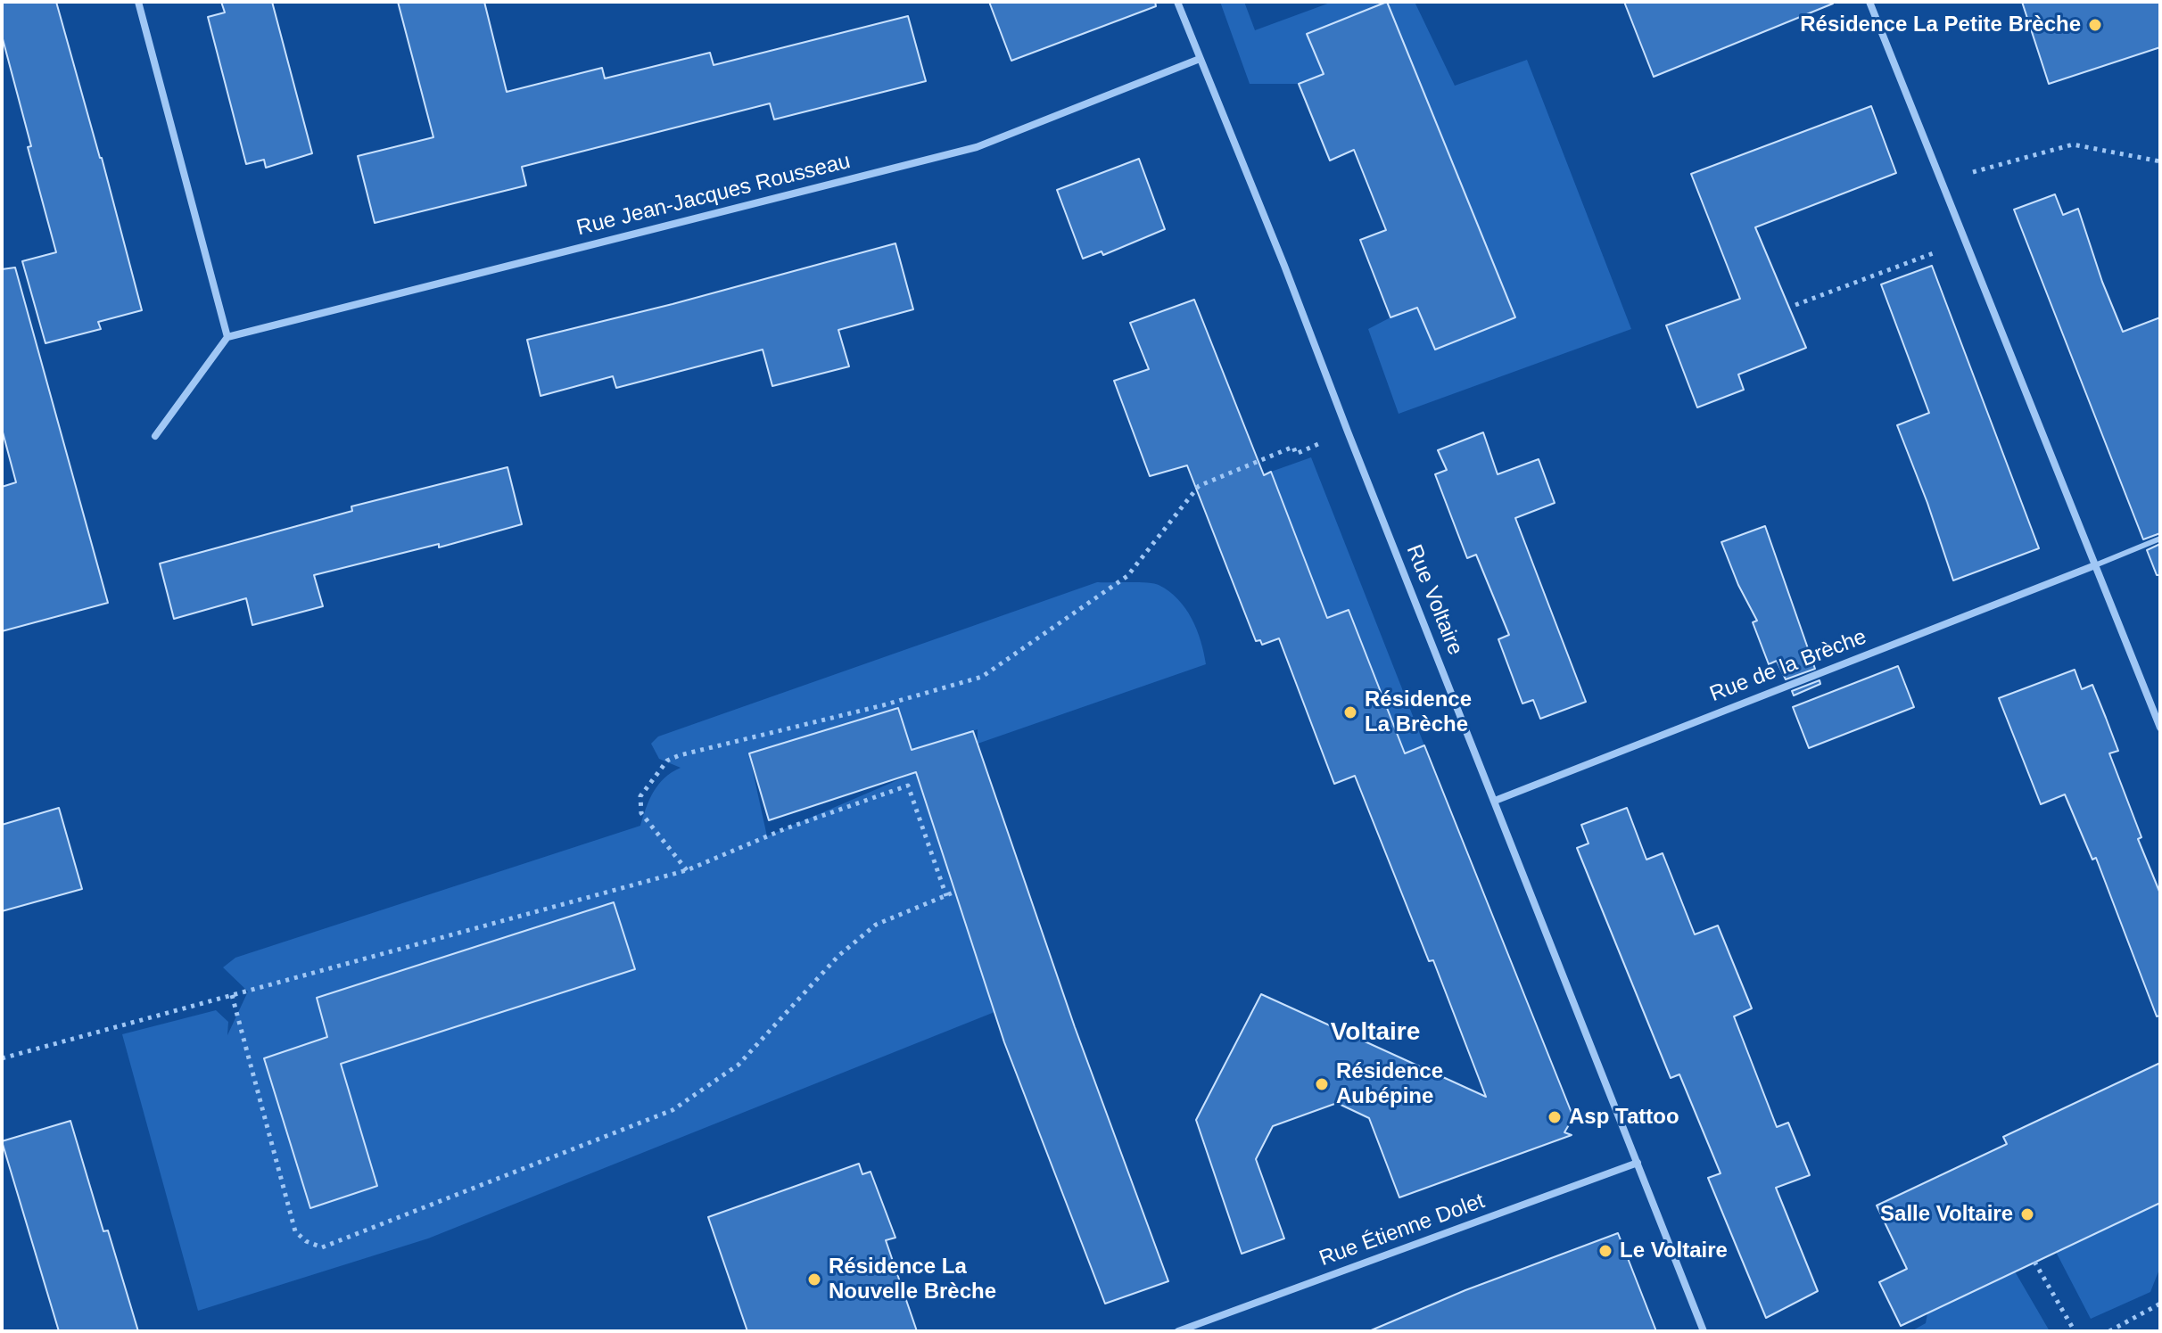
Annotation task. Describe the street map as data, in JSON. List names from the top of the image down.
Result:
{
  "streets": {
    "street": [
      "Rue Jean-Jacques Rousseau",
      "Rue Voltaire",
      "Rue de la Brèche",
      "Rue Étienne Dolet"
    ]
  },
  "crossings": [
    ["Rue Jean-Jacques Rousseau", "Rue Voltaire"],
    ["Rue Voltaire", "Rue de la Brèche"],
    ["Rue Voltaire", "Rue Étienne Dolet"]
  ],
  "districts": ["Voltaire"],
  "places": [
    "Résidence La Petite Brèche",
    "Résidence La Brèche",
    "Résidence Aubépine",
    "Asp Tattoo",
    "Salle Voltaire",
    "Le Voltaire",
    "Résidence La Nouvelle Brèche"
  ]
}
